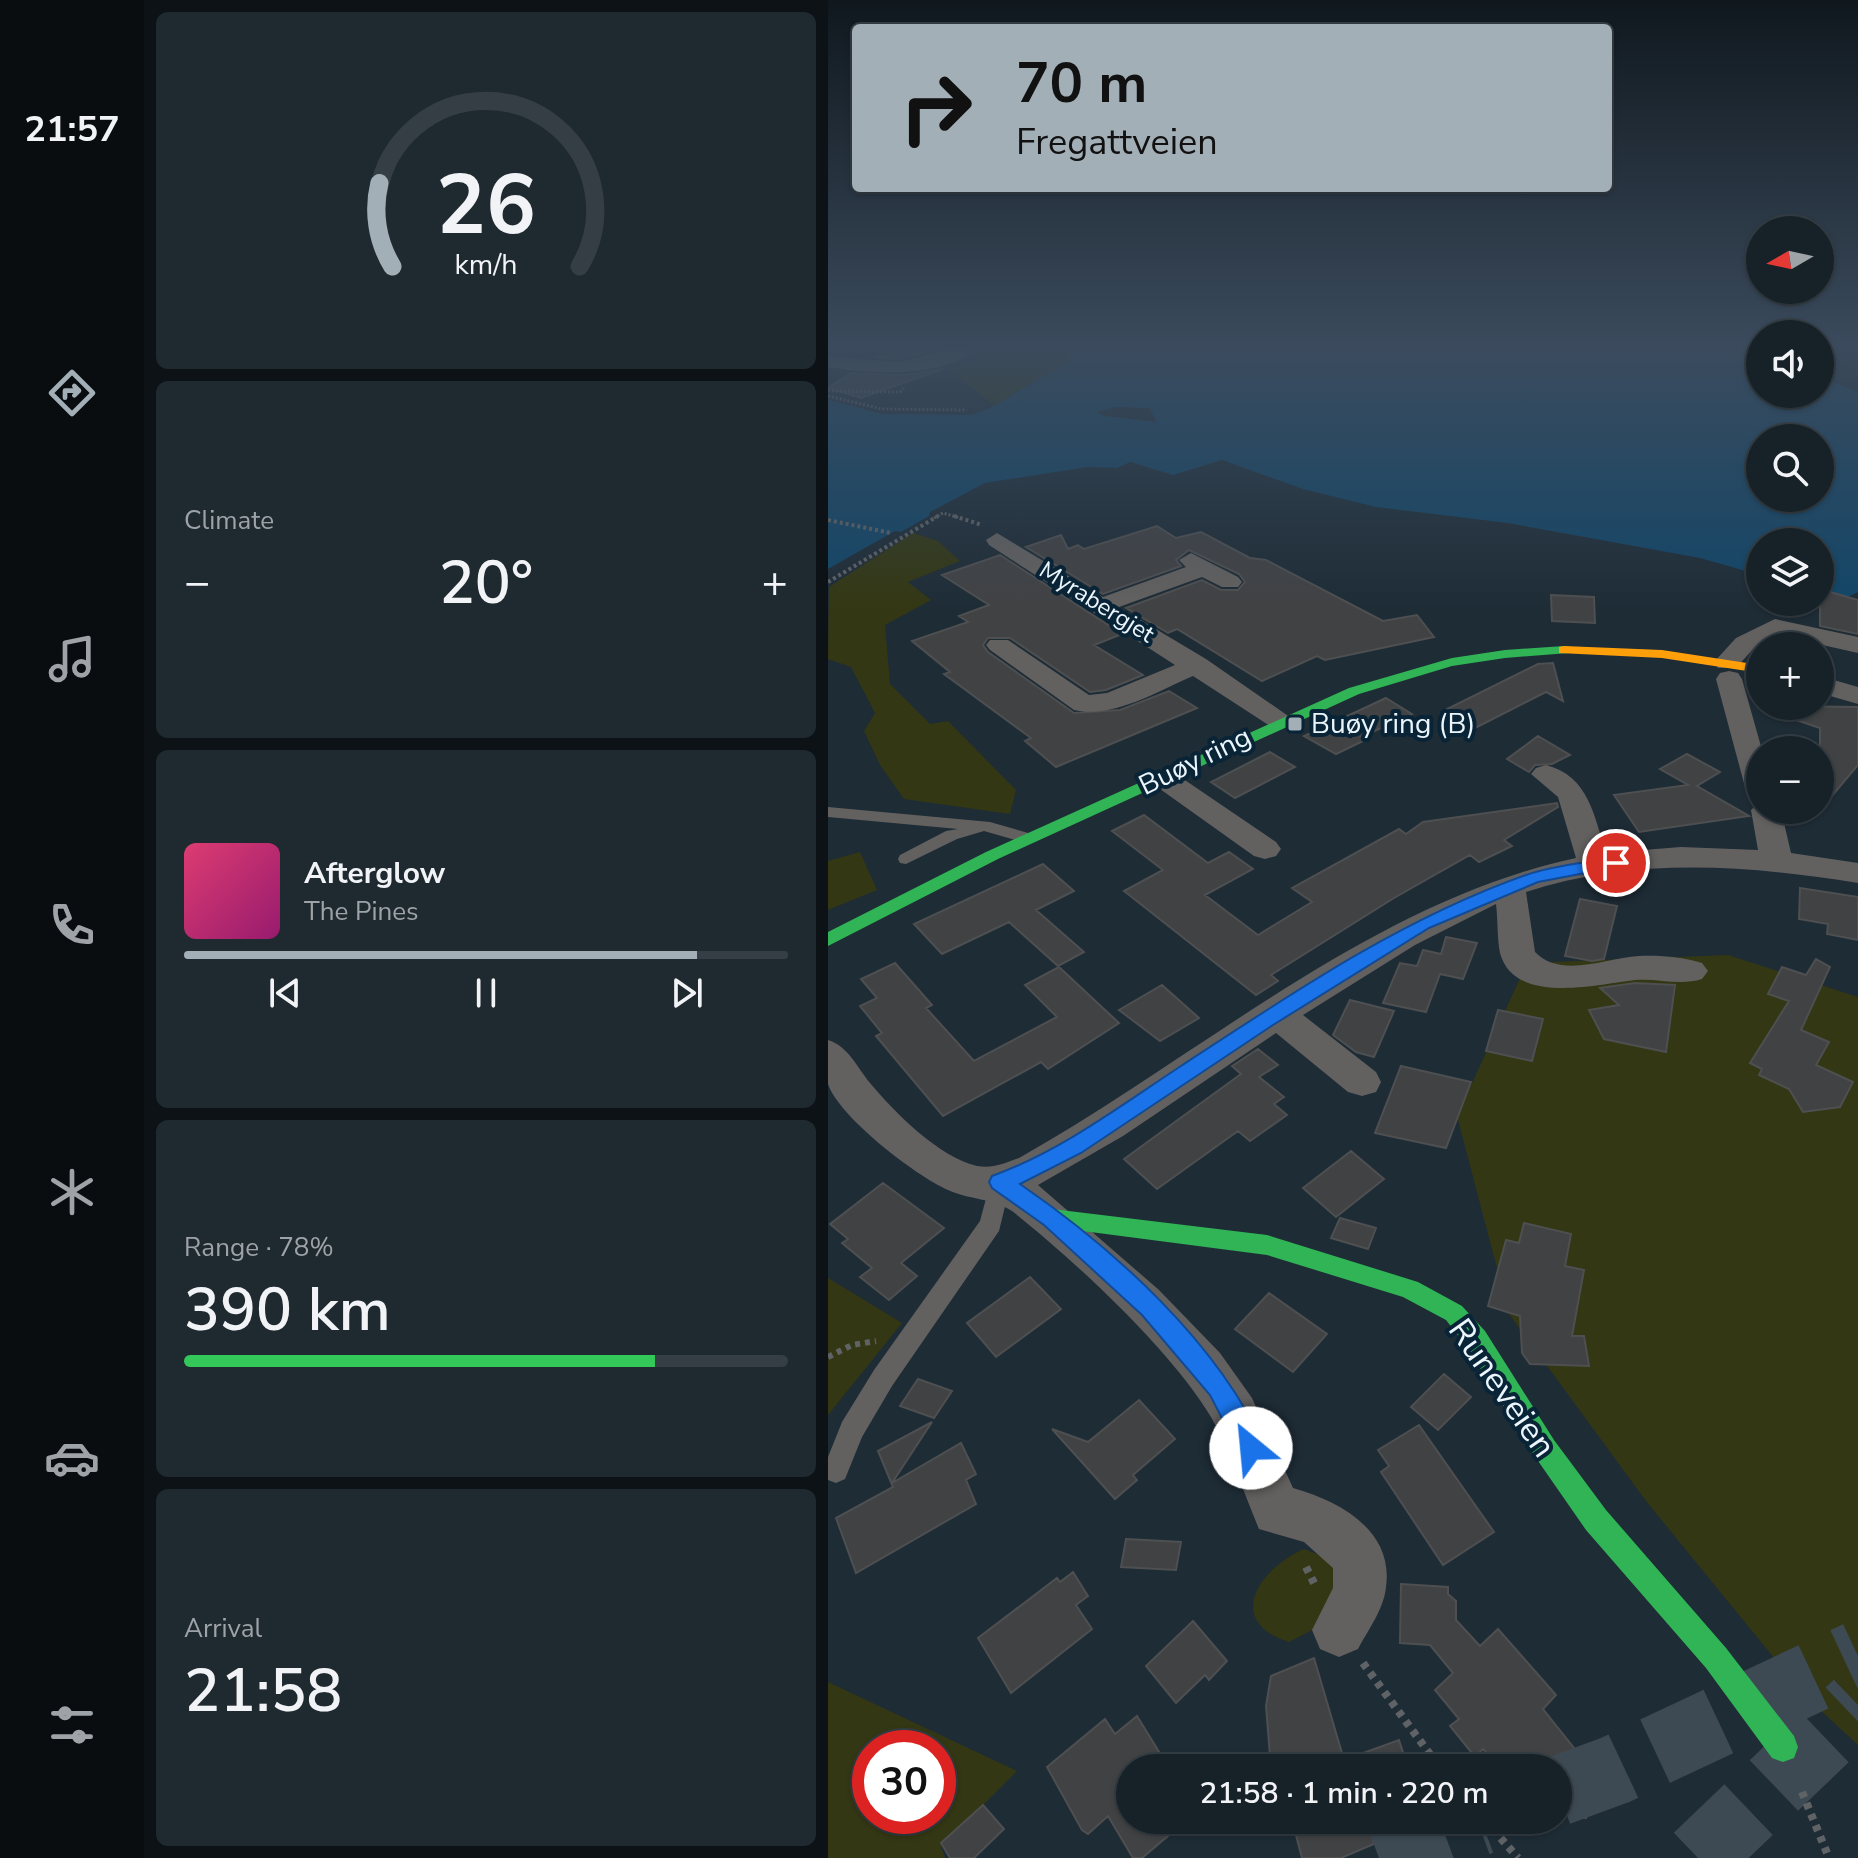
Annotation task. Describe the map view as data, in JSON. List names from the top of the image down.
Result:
{
  "streets": {
    "street": ["Myrabergjet", "Buøy ring", "Runeveien"]
  },
  "crossings": [
    ["Myrabergjet", "Buøy ring"]
  ],
  "places": {
    "transit": ["Buøy ring (B)"]
  },
  "north": "left",
  "page": {
    "tabs": "21:57",
    "turn": ["70 m", "Fregattveien"],
    "map_buttons": ["+", "−"],
    "tile": [
      "Climate",
      ["Range · 78%", "390 km"],
      ["Arrival", "21:58"]
    ],
    "heat": ["−", "20°", "+"],
    "song": ["Afterglow", "The Pines"],
    "limit": "30",
    "trip": "21:58 · 1 min · 220 m",
    "gauge": ["26", "km/h"]
  }
}
